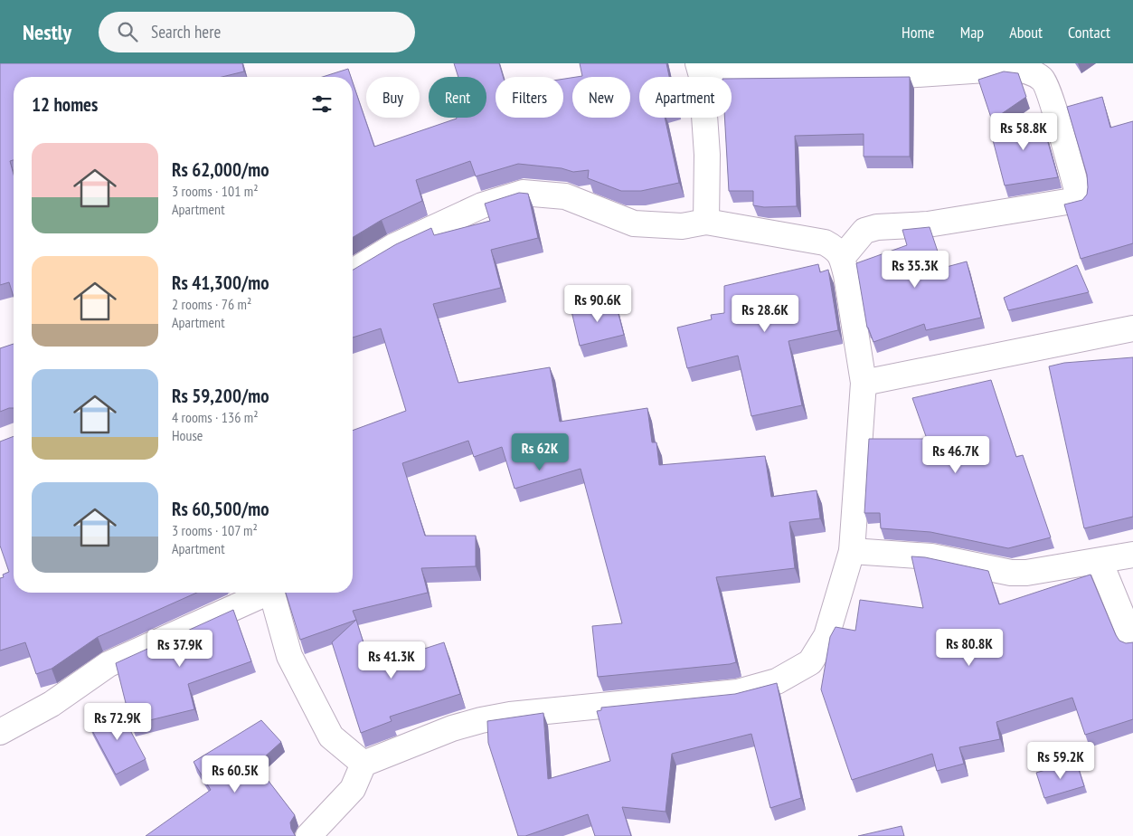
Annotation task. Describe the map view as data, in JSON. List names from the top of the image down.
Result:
{
  "page": {
    "header": "Nestly",
    "search": "Search here",
    "nav": [
      "Home",
      "Map",
      "About",
      "Contact"
    ],
    "chip": [
      "Buy",
      "Rent",
      "Filters",
      "New",
      "Apartment"
    ],
    "heading": "12 homes",
    "price": [
      "Rs 58.8K",
      "Rs 35.3K",
      "Rs 90.6K",
      "Rs 28.6K",
      "Rs 62K",
      "Rs 46.7K",
      "Rs 80.8K",
      "Rs 37.9K",
      "Rs 41.3K",
      "Rs 72.9K",
      "Rs 59.2K",
      "Rs 60.5K"
    ],
    "list": [
      {
        "name": "Rs 62,000/mo",
        "note": "3 rooms · 101 m² · Apartment"
      },
      {
        "name": "Rs 41,300/mo",
        "note": "2 rooms · 76 m² · Apartment"
      },
      {
        "name": "Rs 59,200/mo",
        "note": "4 rooms · 136 m² · House"
      },
      {
        "name": "Rs 60,500/mo",
        "note": "3 rooms · 107 m² · Apartment"
      }
    ]
  }
}
